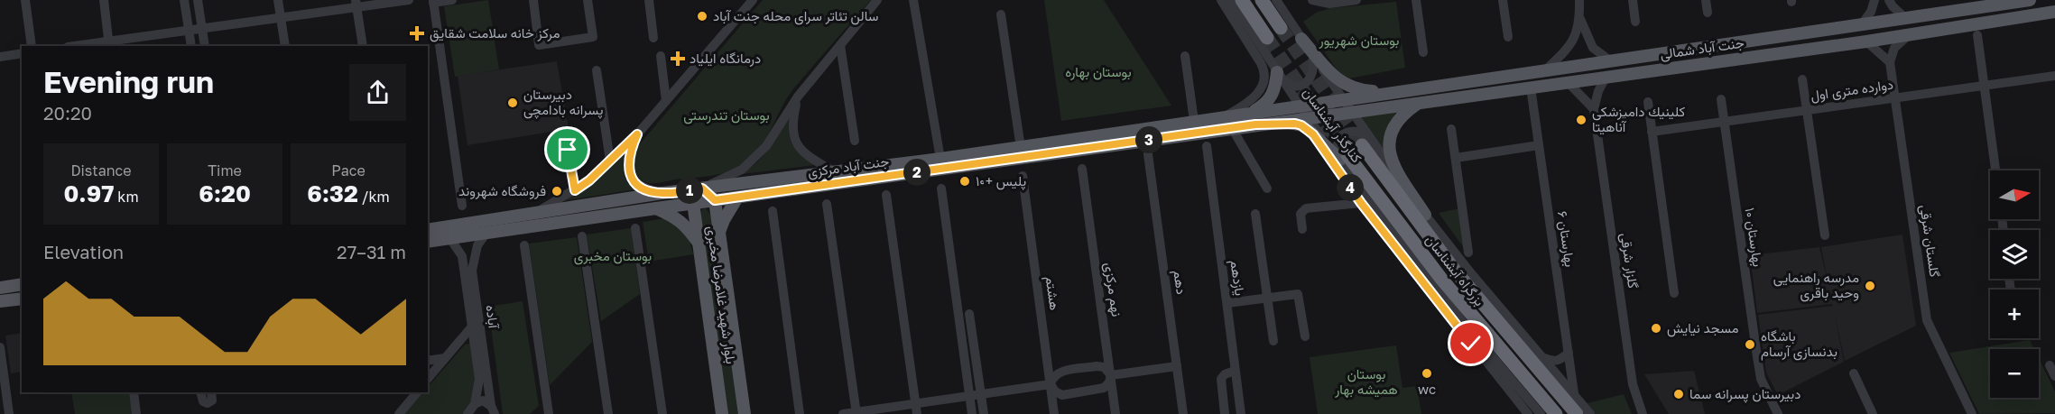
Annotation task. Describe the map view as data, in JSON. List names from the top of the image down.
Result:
{
  "streets": {
    "highway": ["بزرگراه آبشناسان"],
    "main road": ["جنت آباد شمالی", "جنت آباد مرکزی", "بلوار شهید غلامرضا مخبری"],
    "street": [
      "دوارده متری اول",
      "کنارگذر آبشناسان",
      "بهارستان ۱۰",
      "بهارستان ۶",
      "گلستان شرقی",
      "گلزار شرقی",
      "یازدهم",
      "دهم",
      "نهم مرکزی",
      "هشتم",
      "آباده"
    ]
  },
  "crossings": [
    ["جنت آباد شمالی", "کنارگذر آبشناسان"],
    ["جنت آباد شمالی", "جنت آباد مرکزی"],
    ["جنت آباد شمالی", "بهارستان ۶"],
    ["جنت آباد شمالی", "گلزار شرقی"],
    ["دوارده متری اول", "بهارستان ۱۰"],
    ["دوارده متری اول", "گلستان شرقی"],
    ["کنارگذر آبشناسان", "جنت آباد مرکزی"],
    ["کنارگذر آبشناسان", "بزرگراه آبشناسان"],
    ["جنت آباد مرکزی", "بلوار شهید غلامرضا مخبری"],
    ["جنت آباد مرکزی", "آباده"]
  ],
  "parks": [
    "بوستان شهریور",
    "بوستان بهاره",
    "بوستان تندرستی",
    "بوستان مخبری",
    "بوستان همیشه بهار"
  ],
  "places": {
    "other": [
      "سالن تئاتر سرای محله جنت آباد",
      "دبیرستان پسرانه بادامچی",
      "كلينيك دامپزشكی آناهيتا",
      "پلیس +۱۰",
      "فروشگاه شهروند",
      "مدرسه راهنمایی وحید باقری",
      "مسجد نیایش",
      "باشگاه بدنسازی آرسام",
      "wc",
      "دبیرستان پسرانه سما"
    ],
    "health": ["مرکز خانه سلامت شقایق", "درمانگاه ایلیاد"]
  },
  "north": "right",
  "page": {
    "heading": ["Evening run", "20:20"],
    "pins": [
      "3",
      "2",
      "4",
      "1"
    ],
    "stats": [
      ["Distance", "0.97 km"],
      ["Time", "6:20"],
      ["Pace", "6:32 /km"]
    ],
    "map_buttons": ["+", "−"],
    "chart": ["Elevation", "27–31 m"]
  }
}
